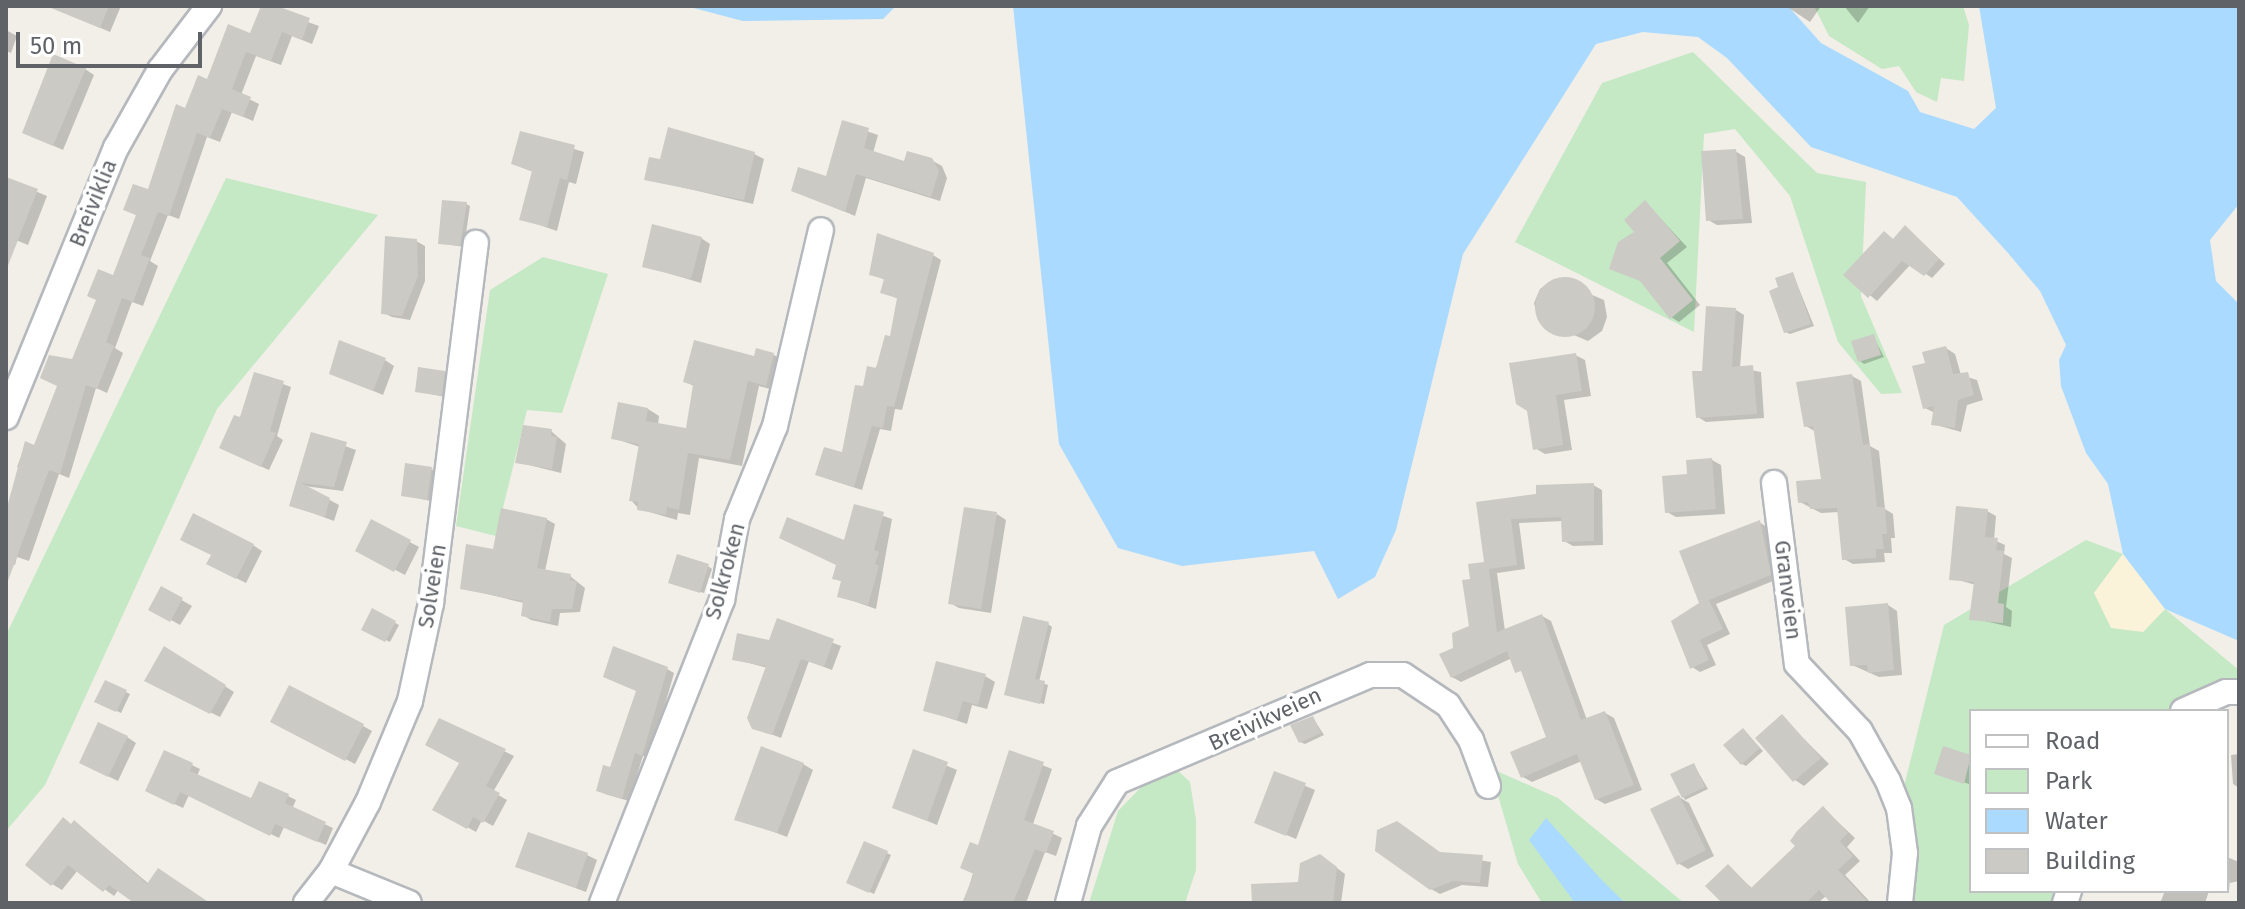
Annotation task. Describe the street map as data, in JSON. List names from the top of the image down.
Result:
{
  "streets": {
    "street": [
      "Breiviklia",
      "Solkroken",
      "Solveien",
      "Granveien",
      "Breivikveien"
    ]
  },
  "legend": [
    "Road",
    "Park",
    "Water",
    "Building"
  ],
  "scale_bar": "50 m"
}
